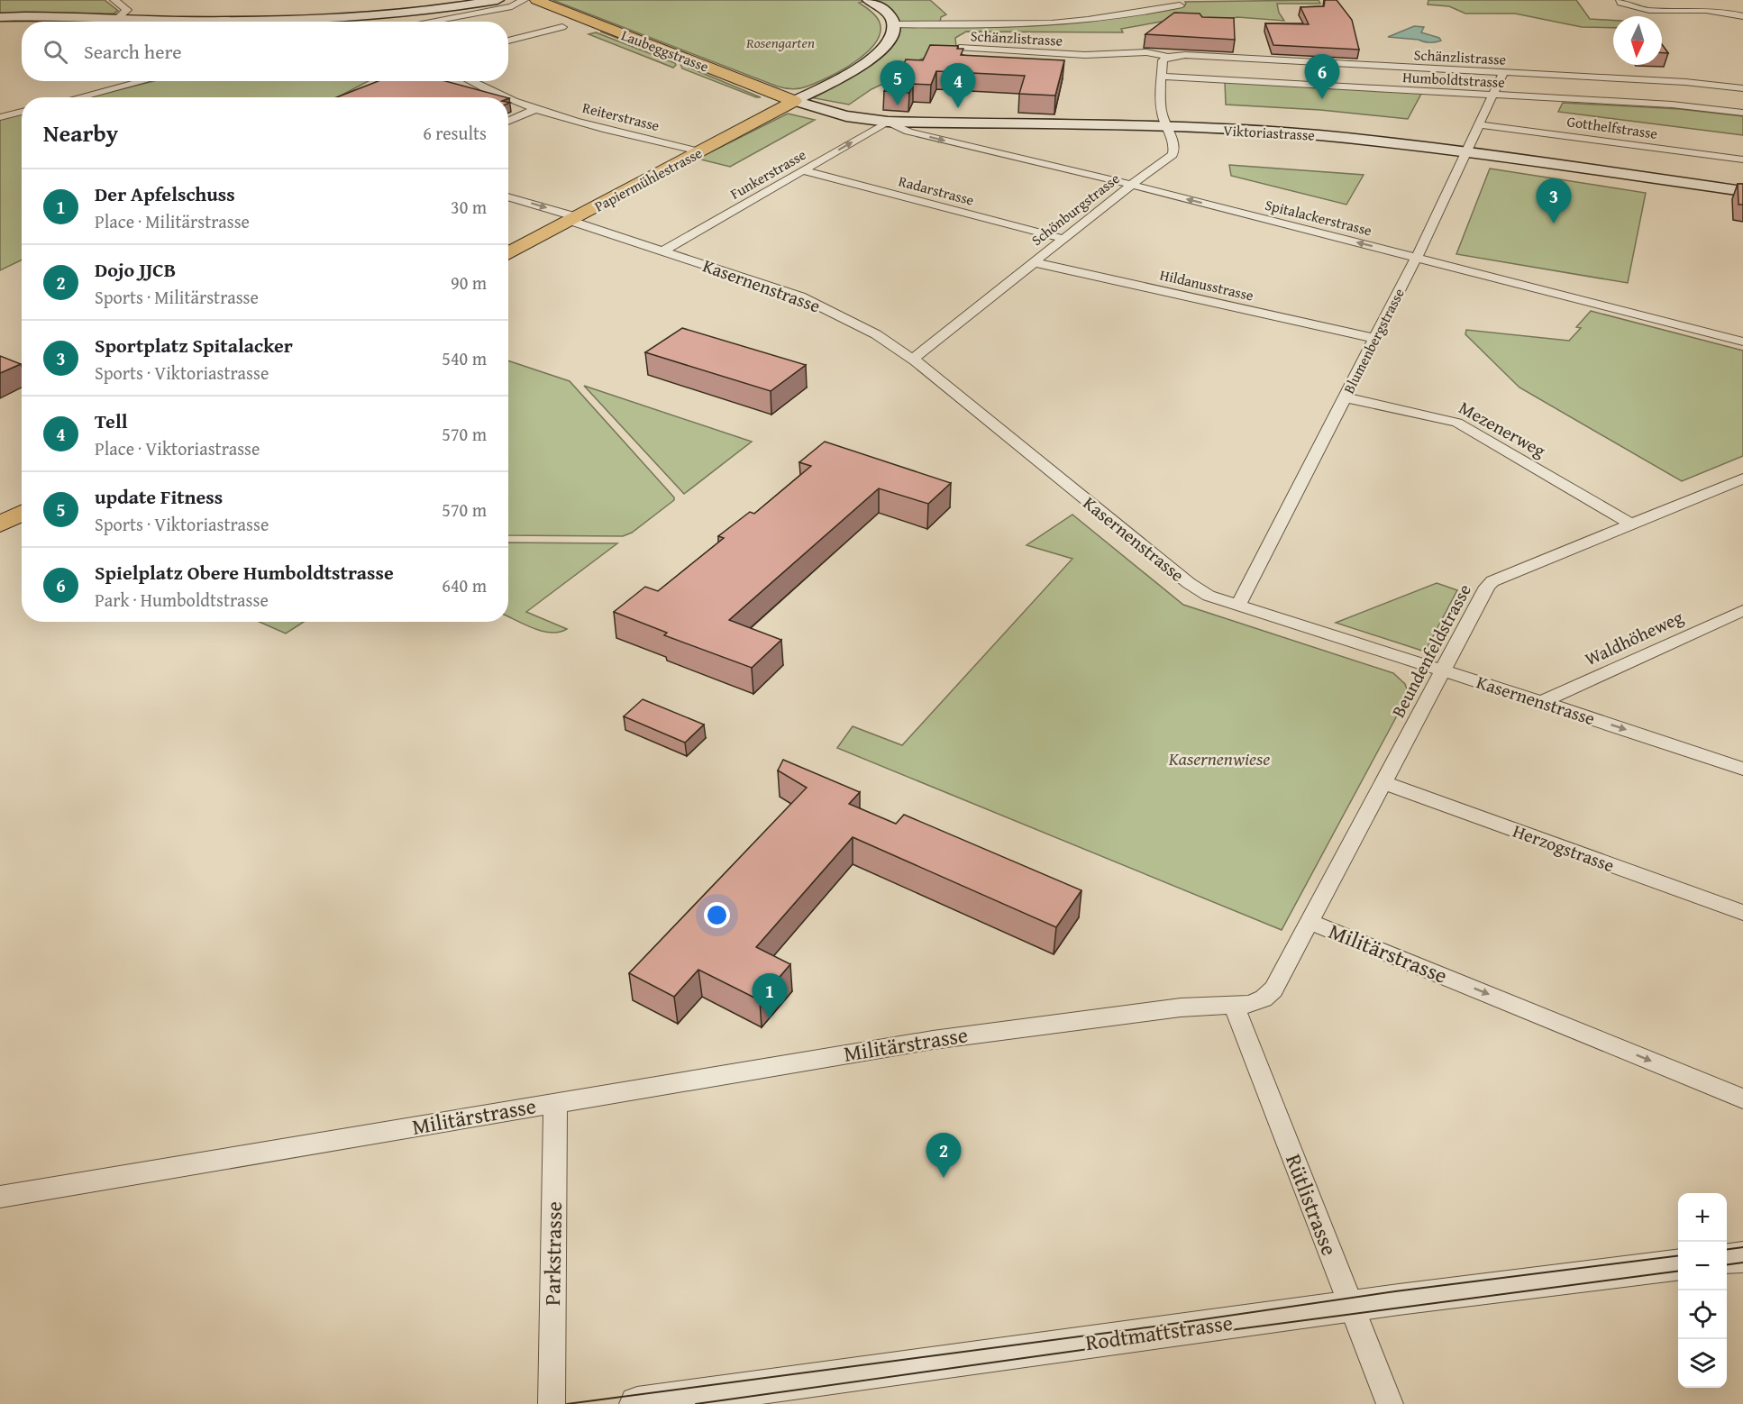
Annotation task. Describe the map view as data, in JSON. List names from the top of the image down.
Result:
{
  "streets": {
    "main road": ["Laubeggstrasse", "Viktoriastrasse", "Papiermühlestrasse"],
    "street": [
      "Schänzlistrasse",
      "Humboldtstrasse",
      "Reiterstrasse",
      "Gotthelfstrasse",
      "Funkerstrasse",
      "Radarstrasse",
      "Schönburgstrasse",
      "Spitalackerstrasse",
      "Hildanusstrasse",
      "Kasernenstrasse",
      "Blumenbergstrasse",
      "Mezenerweg",
      "Waldhöheweg",
      "Beundenfeldstrasse",
      "Herzogstrasse",
      "Militärstrasse",
      "Rütlistrasse",
      "Parkstrasse",
      "Rodtmattstrasse"
    ]
  },
  "crossings": [
    ["Schänzlistrasse", "Schönburgstrasse"],
    ["Schänzlistrasse", "Blumenbergstrasse"],
    ["Laubeggstrasse", "Viktoriastrasse"],
    ["Laubeggstrasse", "Papiermühlestrasse"],
    ["Humboldtstrasse", "Schönburgstrasse"],
    ["Humboldtstrasse", "Blumenbergstrasse"],
    ["Reiterstrasse", "Papiermühlestrasse"],
    ["Gotthelfstrasse", "Blumenbergstrasse"],
    ["Viktoriastrasse", "Funkerstrasse"],
    ["Viktoriastrasse", "Papiermühlestrasse"],
    ["Viktoriastrasse", "Schönburgstrasse"],
    ["Viktoriastrasse", "Spitalackerstrasse"],
    ["Viktoriastrasse", "Blumenbergstrasse"],
    ["Funkerstrasse", "Radarstrasse"],
    ["Funkerstrasse", "Spitalackerstrasse"],
    ["Funkerstrasse", "Kasernenstrasse"],
    ["Papiermühlestrasse", "Kasernenstrasse"],
    ["Radarstrasse", "Schönburgstrasse"],
    ["Schönburgstrasse", "Spitalackerstrasse"],
    ["Schönburgstrasse", "Hildanusstrasse"],
    ["Schönburgstrasse", "Kasernenstrasse"],
    ["Spitalackerstrasse", "Blumenbergstrasse"],
    ["Hildanusstrasse", "Blumenbergstrasse"],
    ["Kasernenstrasse", "Blumenbergstrasse"],
    ["Kasernenstrasse", "Waldhöheweg"],
    ["Kasernenstrasse", "Beundenfeldstrasse"],
    ["Blumenbergstrasse", "Mezenerweg"],
    ["Mezenerweg", "Beundenfeldstrasse"],
    ["Beundenfeldstrasse", "Herzogstrasse"],
    ["Beundenfeldstrasse", "Militärstrasse"],
    ["Militärstrasse", "Rütlistrasse"],
    ["Militärstrasse", "Parkstrasse"],
    ["Rütlistrasse", "Rodtmattstrasse"]
  ],
  "one_way": ["Funkerstrasse"],
  "parks": ["Rosengarten", "Kasernenwiese"],
  "north": "bottom",
  "page": {
    "search": "Search here",
    "pins": [
      "6",
      "5",
      "4",
      "3",
      "1",
      "2"
    ],
    "heading": ["Nearby", "6 results"],
    "list": [
      {
        "mark": "1",
        "name": "Der Apfelschuss",
        "note": "Place · Militärstrasse",
        "value": "30 m"
      },
      {
        "mark": "2",
        "name": "Dojo JJCB",
        "note": "Sports · Militärstrasse",
        "value": "90 m"
      },
      {
        "mark": "3",
        "name": "Sportplatz Spitalacker",
        "note": "Sports · Viktoriastrasse",
        "value": "540 m"
      },
      {
        "mark": "4",
        "name": "Tell",
        "note": "Place · Viktoriastrasse",
        "value": "570 m"
      },
      {
        "mark": "5",
        "name": "update Fitness",
        "note": "Sports · Viktoriastrasse",
        "value": "570 m"
      },
      {
        "mark": "6",
        "name": "Spielplatz Obere Humboldtstrasse",
        "note": "Park · Humboldtstrasse",
        "value": "640 m"
      }
    ],
    "map_buttons": ["+", "−"]
  }
}
